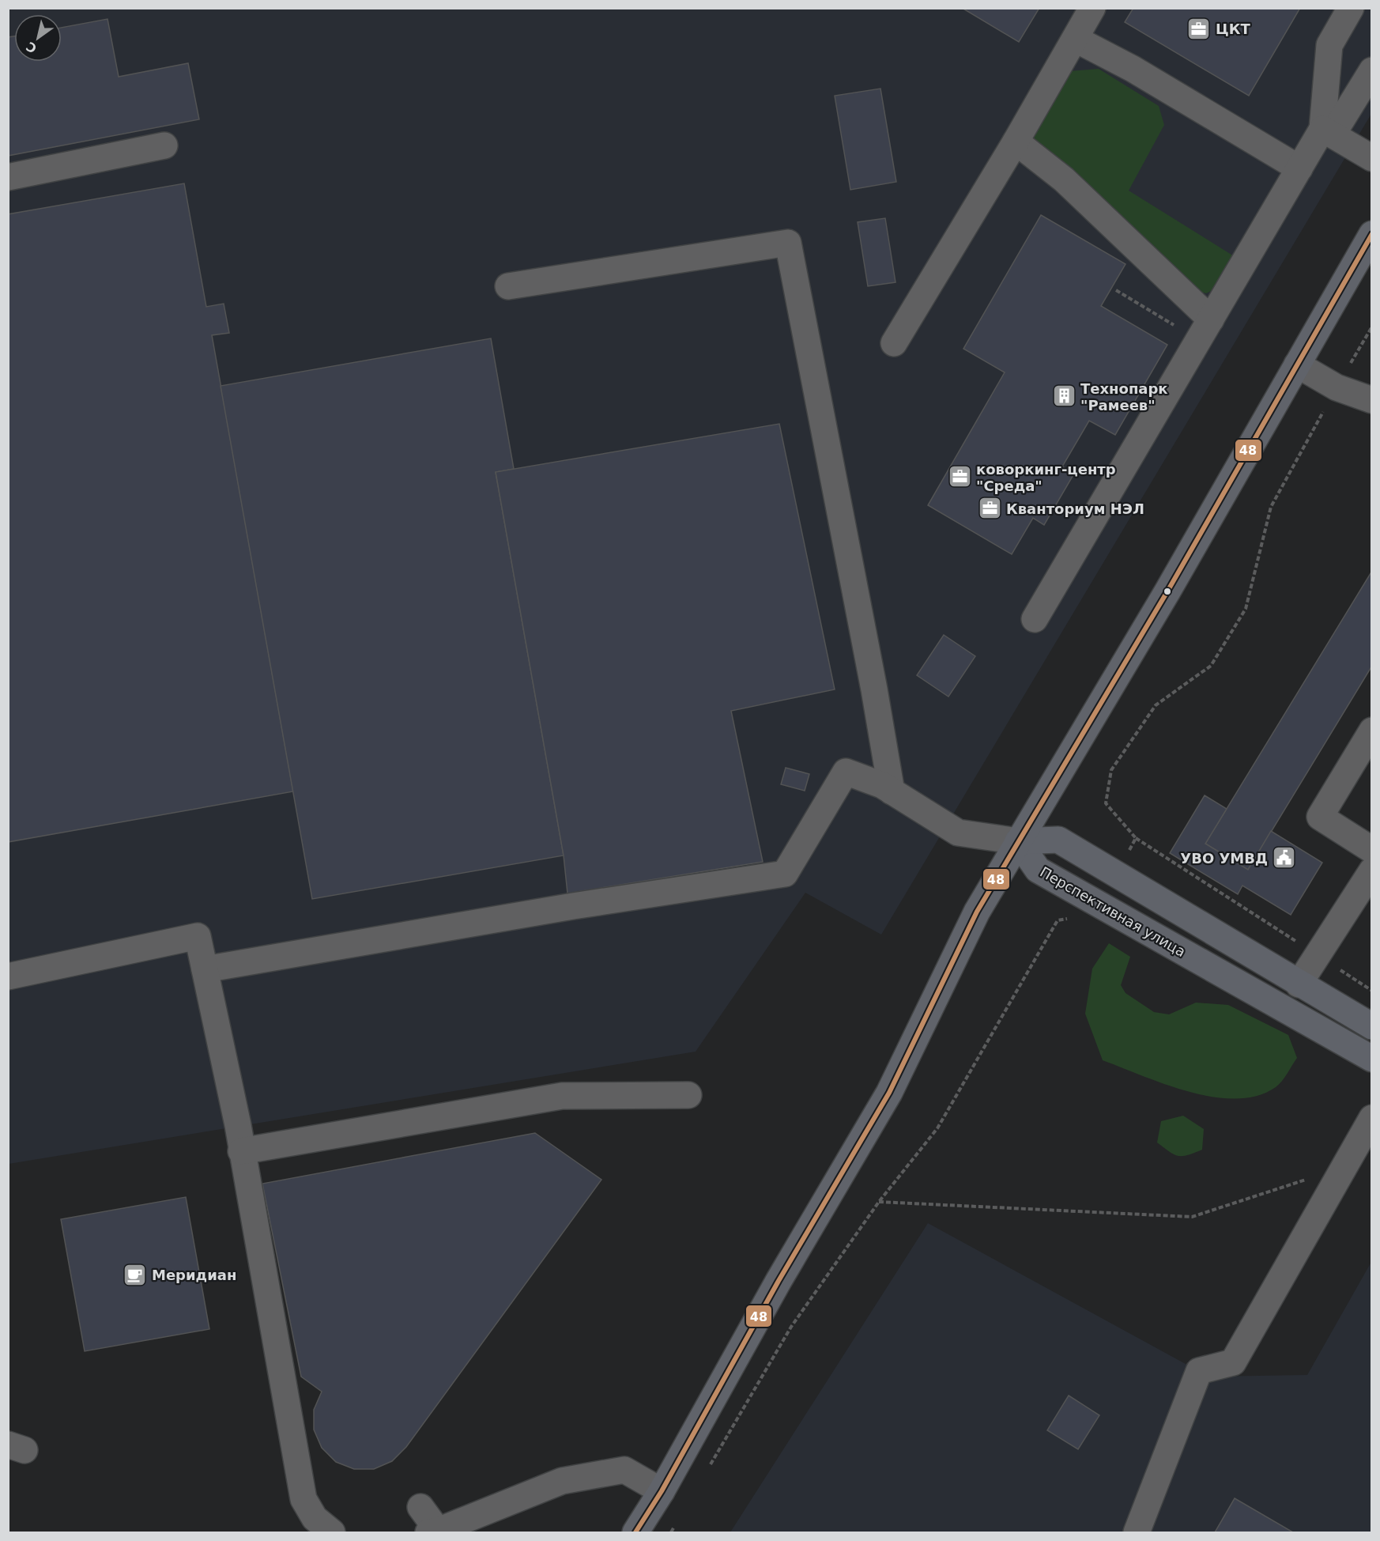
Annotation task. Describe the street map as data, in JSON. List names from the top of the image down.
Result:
{
  "streets": {
    "main road": ["Перспективная улица"]
  },
  "places": {
    "office": ["ЦКТ", "коворкинг-центр \"Среда\"", "Кванториум НЭЛ"],
    "building": ["Технопарк \"Рамеев\""],
    "public building": ["УВО УМВД"],
    "cafe": ["Меридиан"]
  },
  "lines": ["transit line 48"],
  "north": "bottom left"
}
